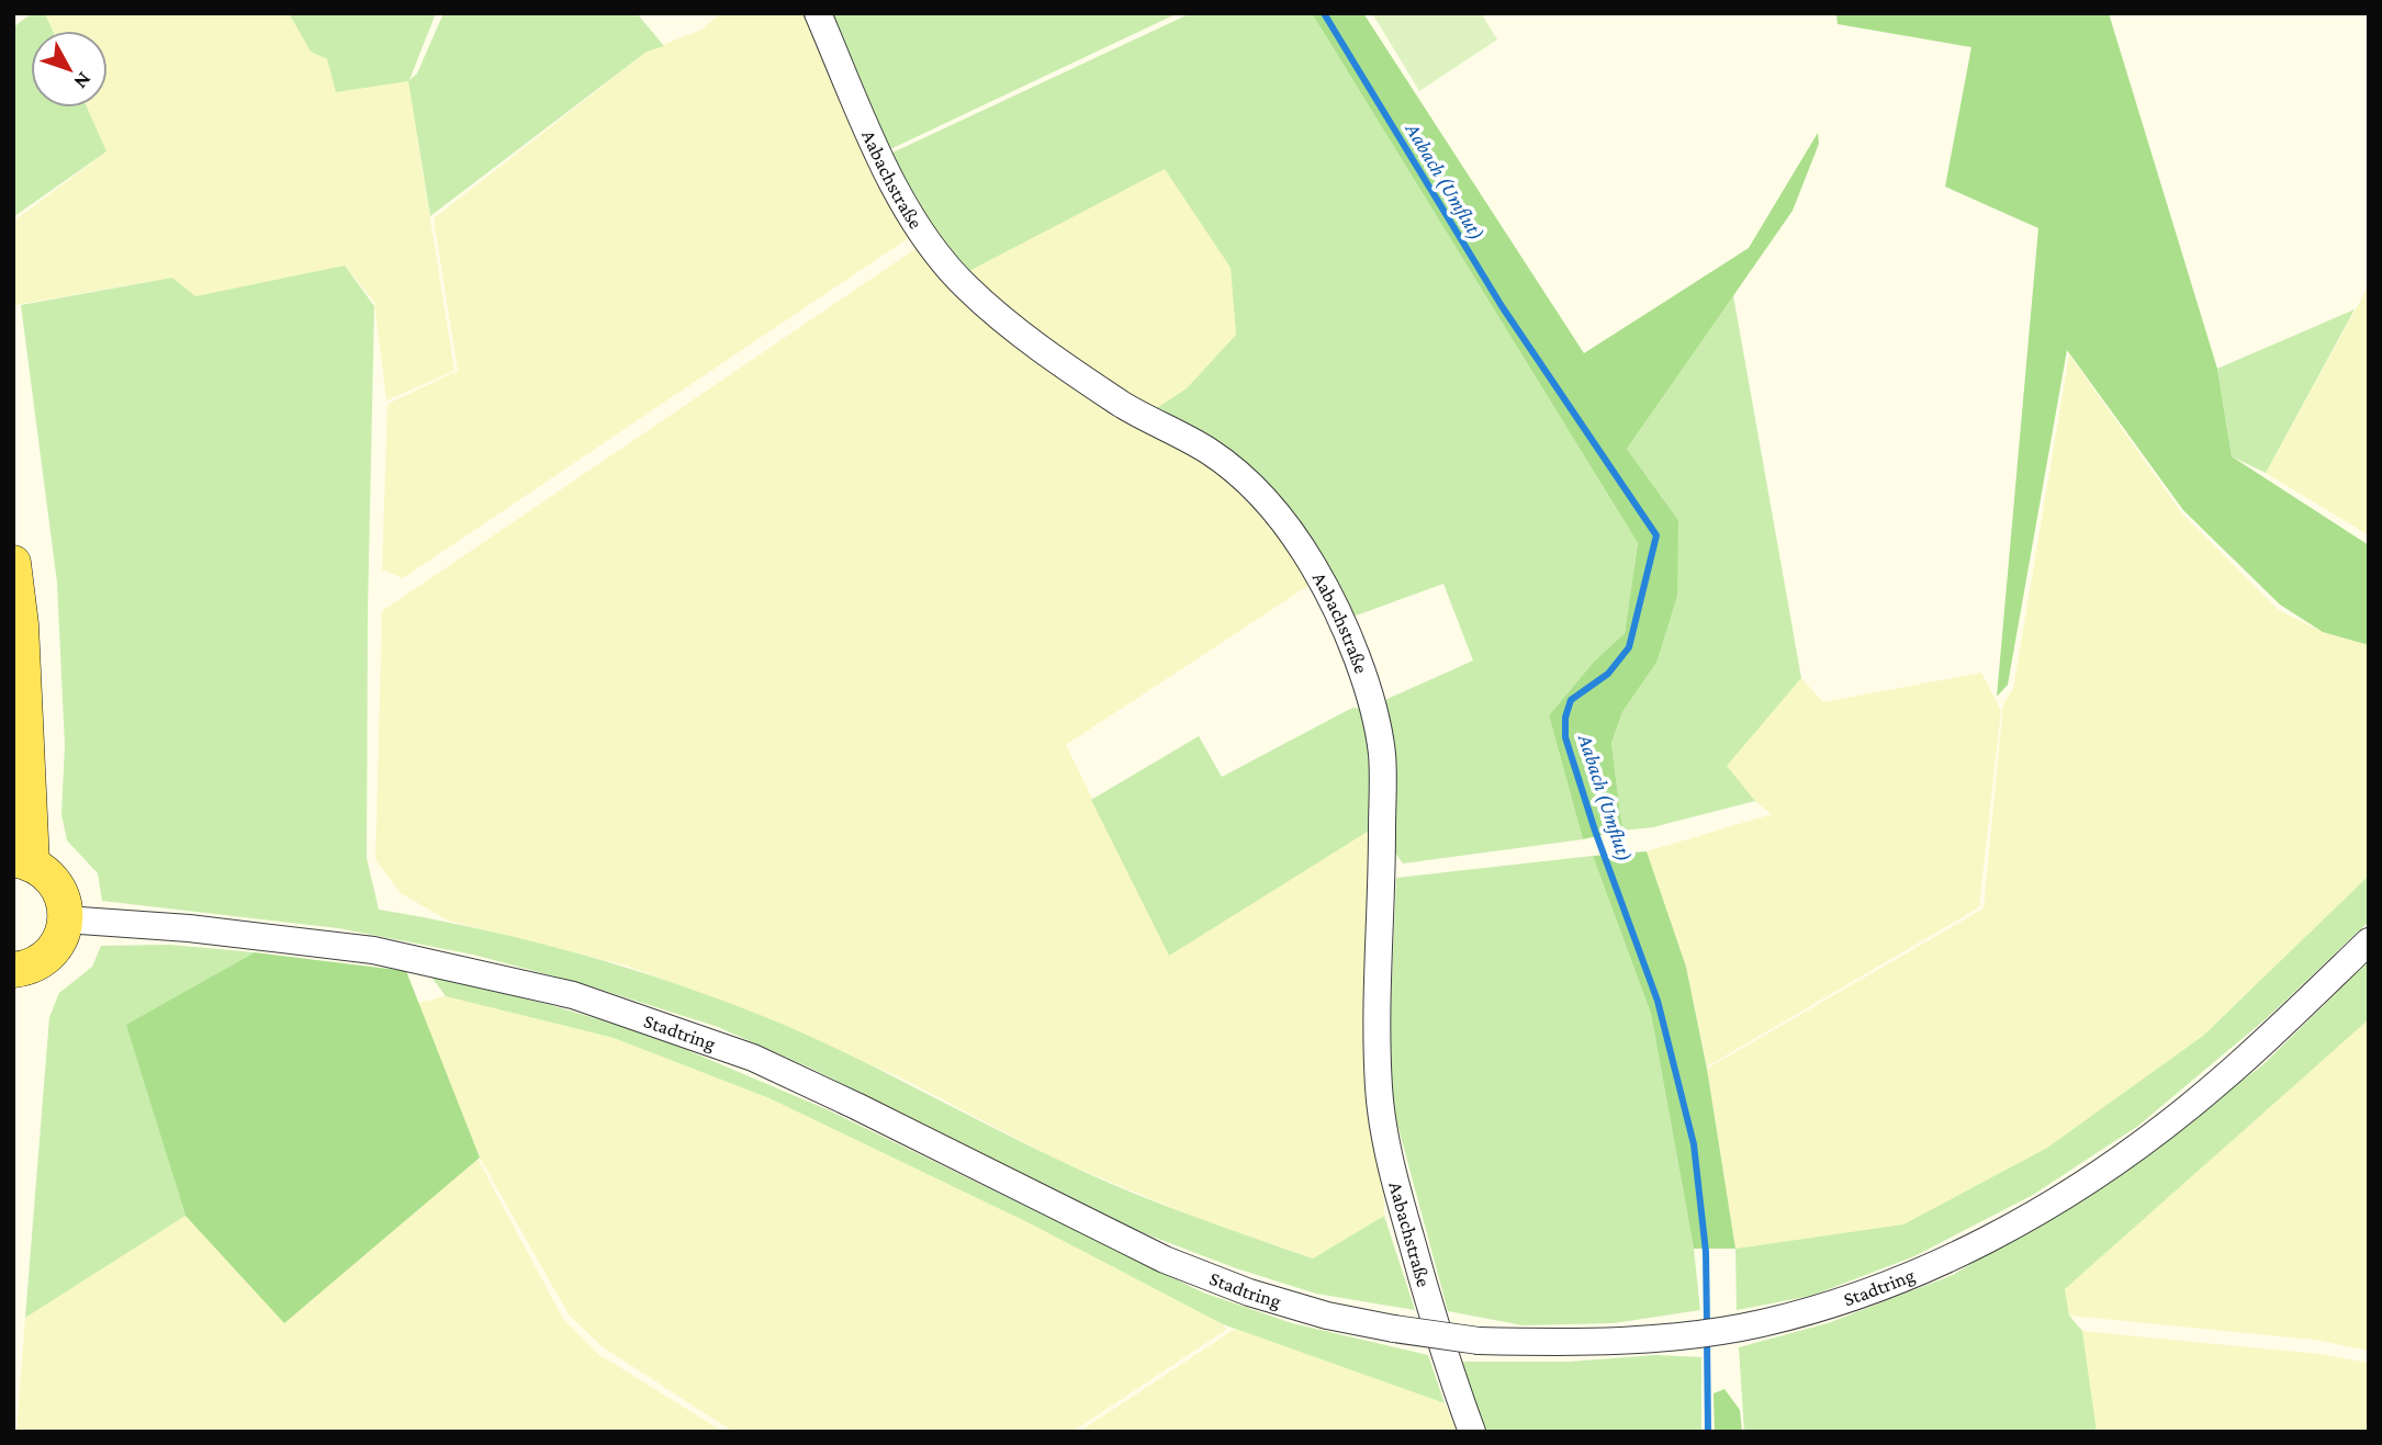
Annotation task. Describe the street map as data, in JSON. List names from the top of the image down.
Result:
{
  "streets": {
    "street": ["Aabachstraße", "Stadtring"]
  },
  "water": ["Aabach (Umflut)"],
  "north": "bottom right"
}
